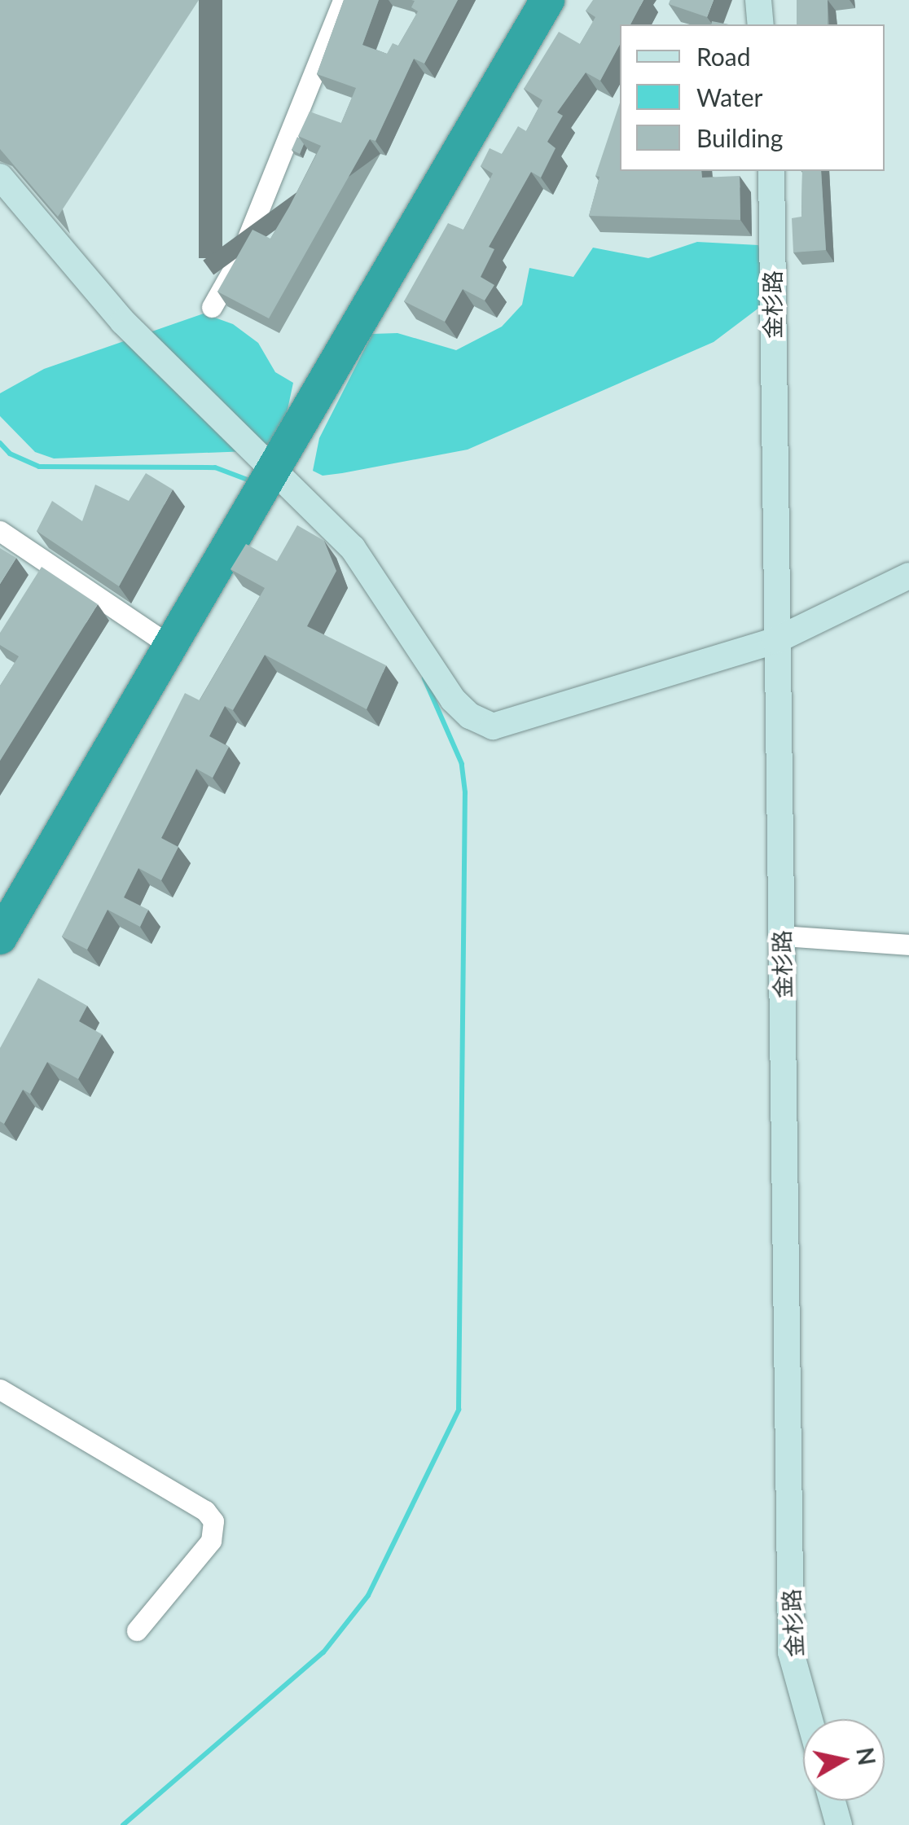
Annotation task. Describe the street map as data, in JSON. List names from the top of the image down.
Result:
{
  "streets": {
    "street": ["金杉路"]
  },
  "legend": ["Road", "Water", "Building"],
  "north": "right"
}
